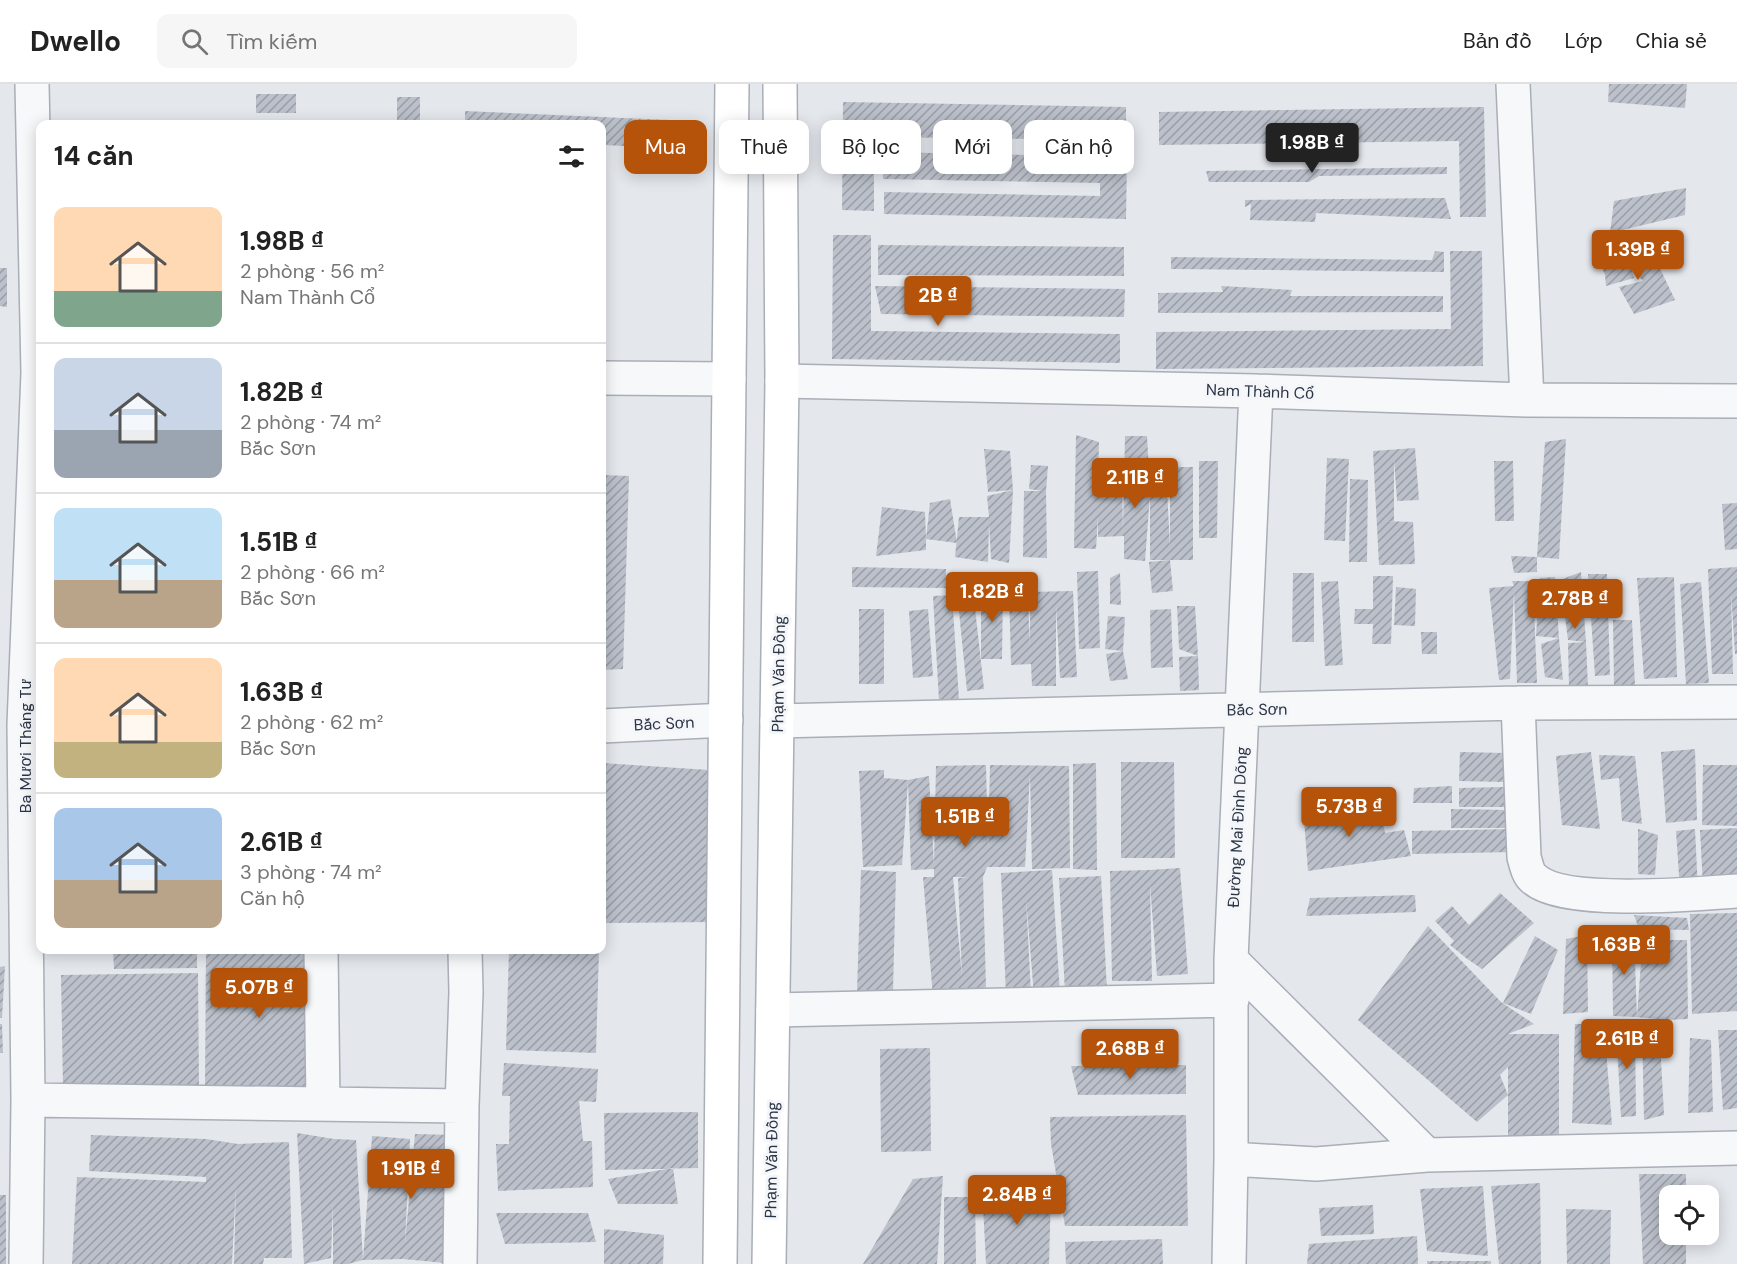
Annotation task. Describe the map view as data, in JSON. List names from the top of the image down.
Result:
{
  "streets": {
    "street": [
      "Nam Thành Cổ",
      "Phạm Văn Đồng",
      "Bắc Sơn",
      "Ba Mươi Tháng Tư",
      "Đường Mai Đình Dõng"
    ]
  },
  "crossings": [
    ["Nam Thành Cổ", "Phạm Văn Đồng"],
    ["Nam Thành Cổ", "Đường Mai Đình Dõng"],
    ["Phạm Văn Đồng", "Bắc Sơn"],
    ["Bắc Sơn", "Đường Mai Đình Dõng"]
  ],
  "page": {
    "header": "Dwello",
    "search": "Tìm kiếm",
    "nav": ["Bản đồ", "Lớp", "Chia sẻ"],
    "chip": [
      "Mua",
      "Thuê",
      "Bộ lọc",
      "Mới",
      "Căn hộ"
    ],
    "heading": "14 căn",
    "price": [
      "1.98B ₫",
      "1.39B ₫",
      "2B ₫",
      "2.11B ₫",
      "1.82B ₫",
      "2.78B ₫",
      "5.73B ₫",
      "1.51B ₫",
      "1.63B ₫",
      "5.07B ₫",
      "2.61B ₫",
      "2.68B ₫",
      "1.91B ₫",
      "2.84B ₫"
    ],
    "list": [
      {
        "name": "1.98B ₫",
        "note": "2 phòng · 56 m² · Nam Thành Cổ"
      },
      {
        "name": "1.82B ₫",
        "note": "2 phòng · 74 m² · Bắc Sơn"
      },
      {
        "name": "1.51B ₫",
        "note": "2 phòng · 66 m² · Bắc Sơn"
      },
      {
        "name": "1.63B ₫",
        "note": "2 phòng · 62 m² · Bắc Sơn"
      },
      {
        "name": "2.61B ₫",
        "note": "3 phòng · 74 m² · Căn hộ"
      }
    ]
  }
}
